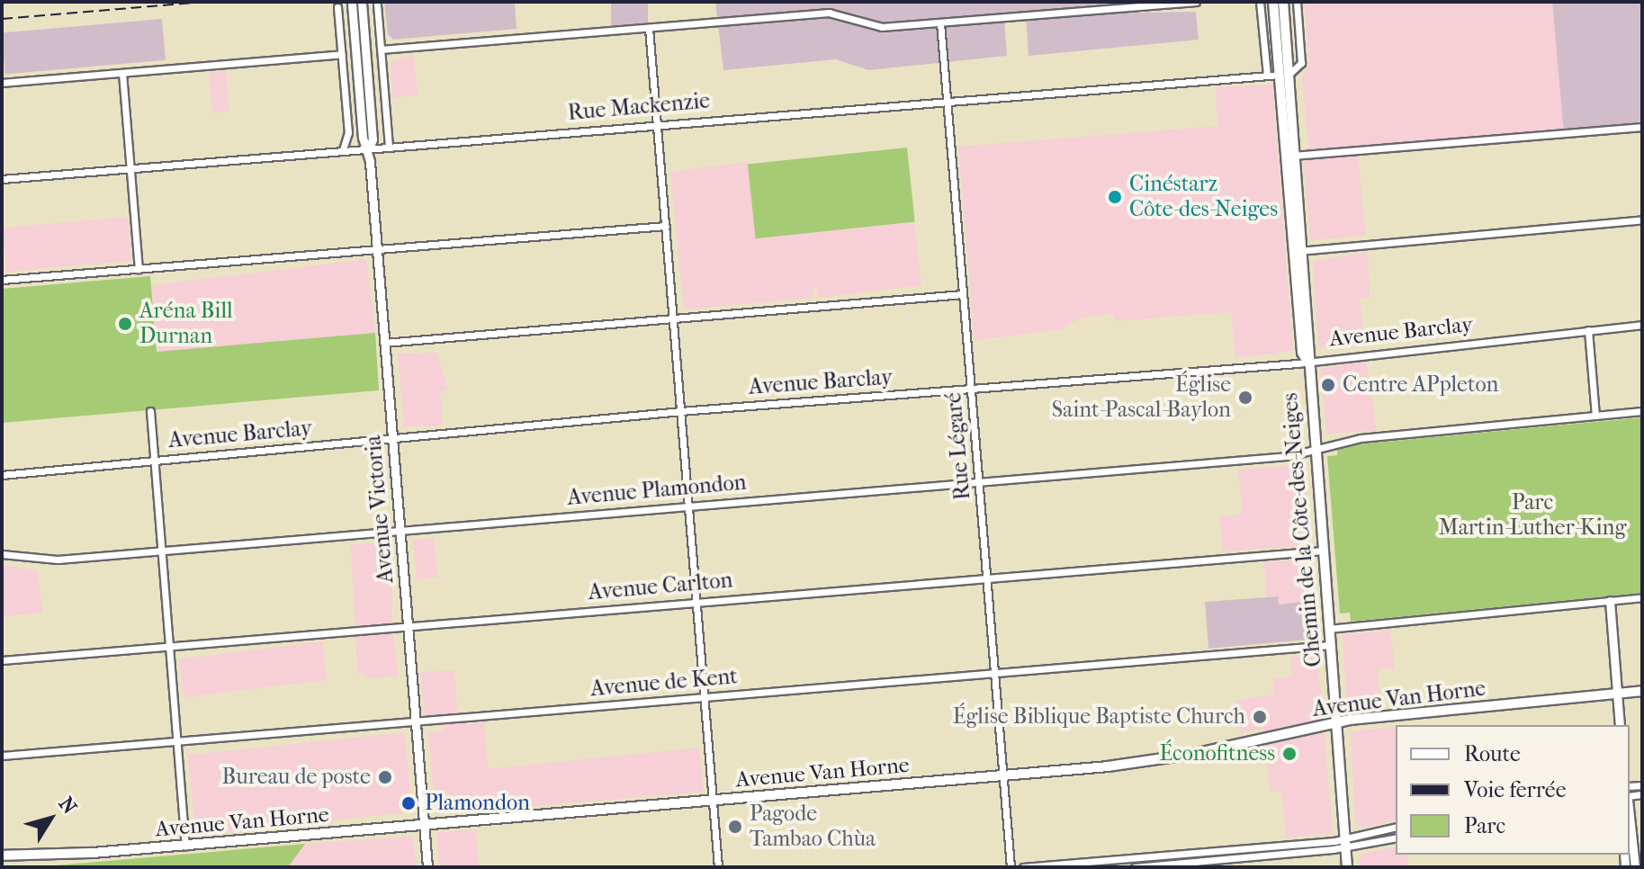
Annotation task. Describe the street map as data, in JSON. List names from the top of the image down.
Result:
{
  "streets": {
    "main road": ["Chemin de la Côte-des-Neiges", "Avenue Van Horne"],
    "street": [
      "Rue Mackenzie",
      "Avenue Barclay",
      "Rue Légaré",
      "Avenue Plamondon",
      "Avenue Victoria",
      "Avenue Carlton",
      "Avenue de Kent"
    ]
  },
  "crossings": [
    ["Rue Mackenzie", "Rue Légaré"],
    ["Rue Mackenzie", "Avenue Victoria"],
    ["Rue Mackenzie", "Chemin de la Côte-des-Neiges"],
    ["Avenue Barclay", "Rue Légaré"],
    ["Avenue Barclay", "Avenue Victoria"],
    ["Avenue Barclay", "Chemin de la Côte-des-Neiges"],
    ["Rue Légaré", "Avenue Plamondon"],
    ["Rue Légaré", "Avenue Carlton"],
    ["Rue Légaré", "Avenue de Kent"],
    ["Rue Légaré", "Avenue Van Horne"],
    ["Avenue Plamondon", "Avenue Victoria"],
    ["Avenue Plamondon", "Chemin de la Côte-des-Neiges"],
    ["Avenue Victoria", "Avenue Carlton"],
    ["Avenue Victoria", "Avenue de Kent"],
    ["Avenue Victoria", "Avenue Van Horne"],
    ["Chemin de la Côte-des-Neiges", "Avenue Carlton"],
    ["Chemin de la Côte-des-Neiges", "Avenue de Kent"],
    ["Chemin de la Côte-des-Neiges", "Avenue Van Horne"]
  ],
  "parks": ["Parc Martin-Luther-King"],
  "places": [
    "Cinéstarz Côte-des-Neiges",
    "Aréna Bill Durnan",
    "Centre APpleton",
    "Église Saint-Pascal-Baylon",
    "Église Biblique Baptiste Church",
    "Éconofitness",
    "Bureau de poste",
    "Plamondon",
    "Pagode Tambao Chùa"
  ],
  "legend": ["Route", "Voie ferrée", "Parc"],
  "north": "top right"
}
